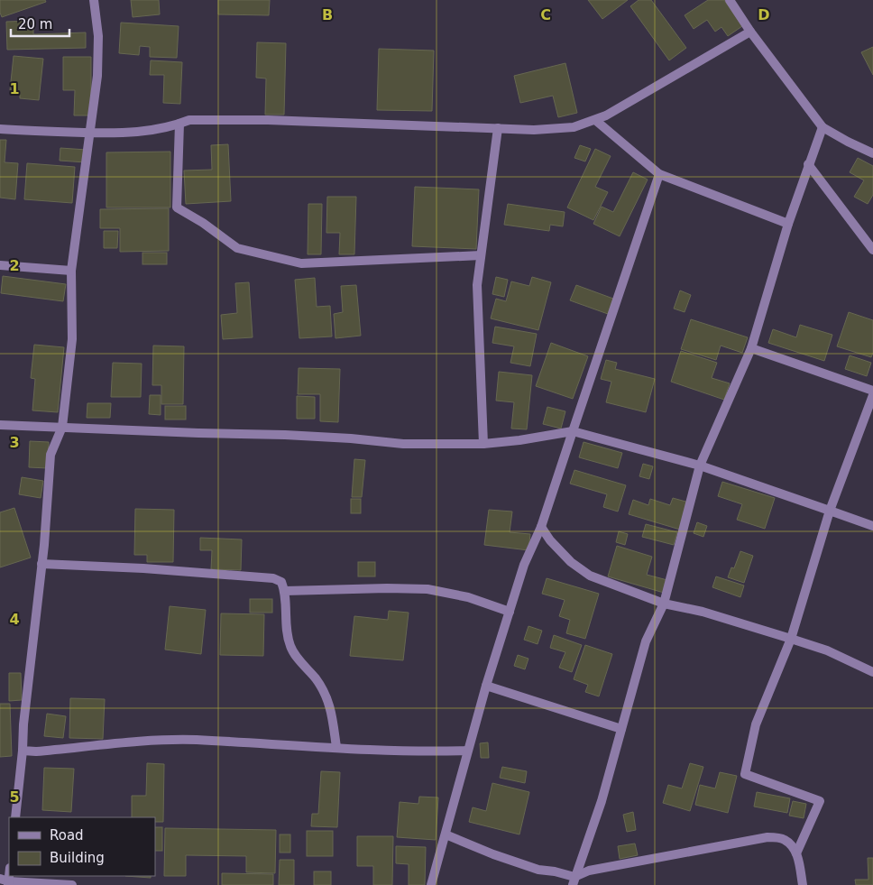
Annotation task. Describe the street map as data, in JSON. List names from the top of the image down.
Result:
{
  "legend": ["Road", "Building"],
  "scale_bar": "20 m",
  "grid": {
    "columns": ["B", "C", "D"],
    "rows": [
      "1",
      "2",
      "3",
      "4",
      "5"
    ]
  }
}
